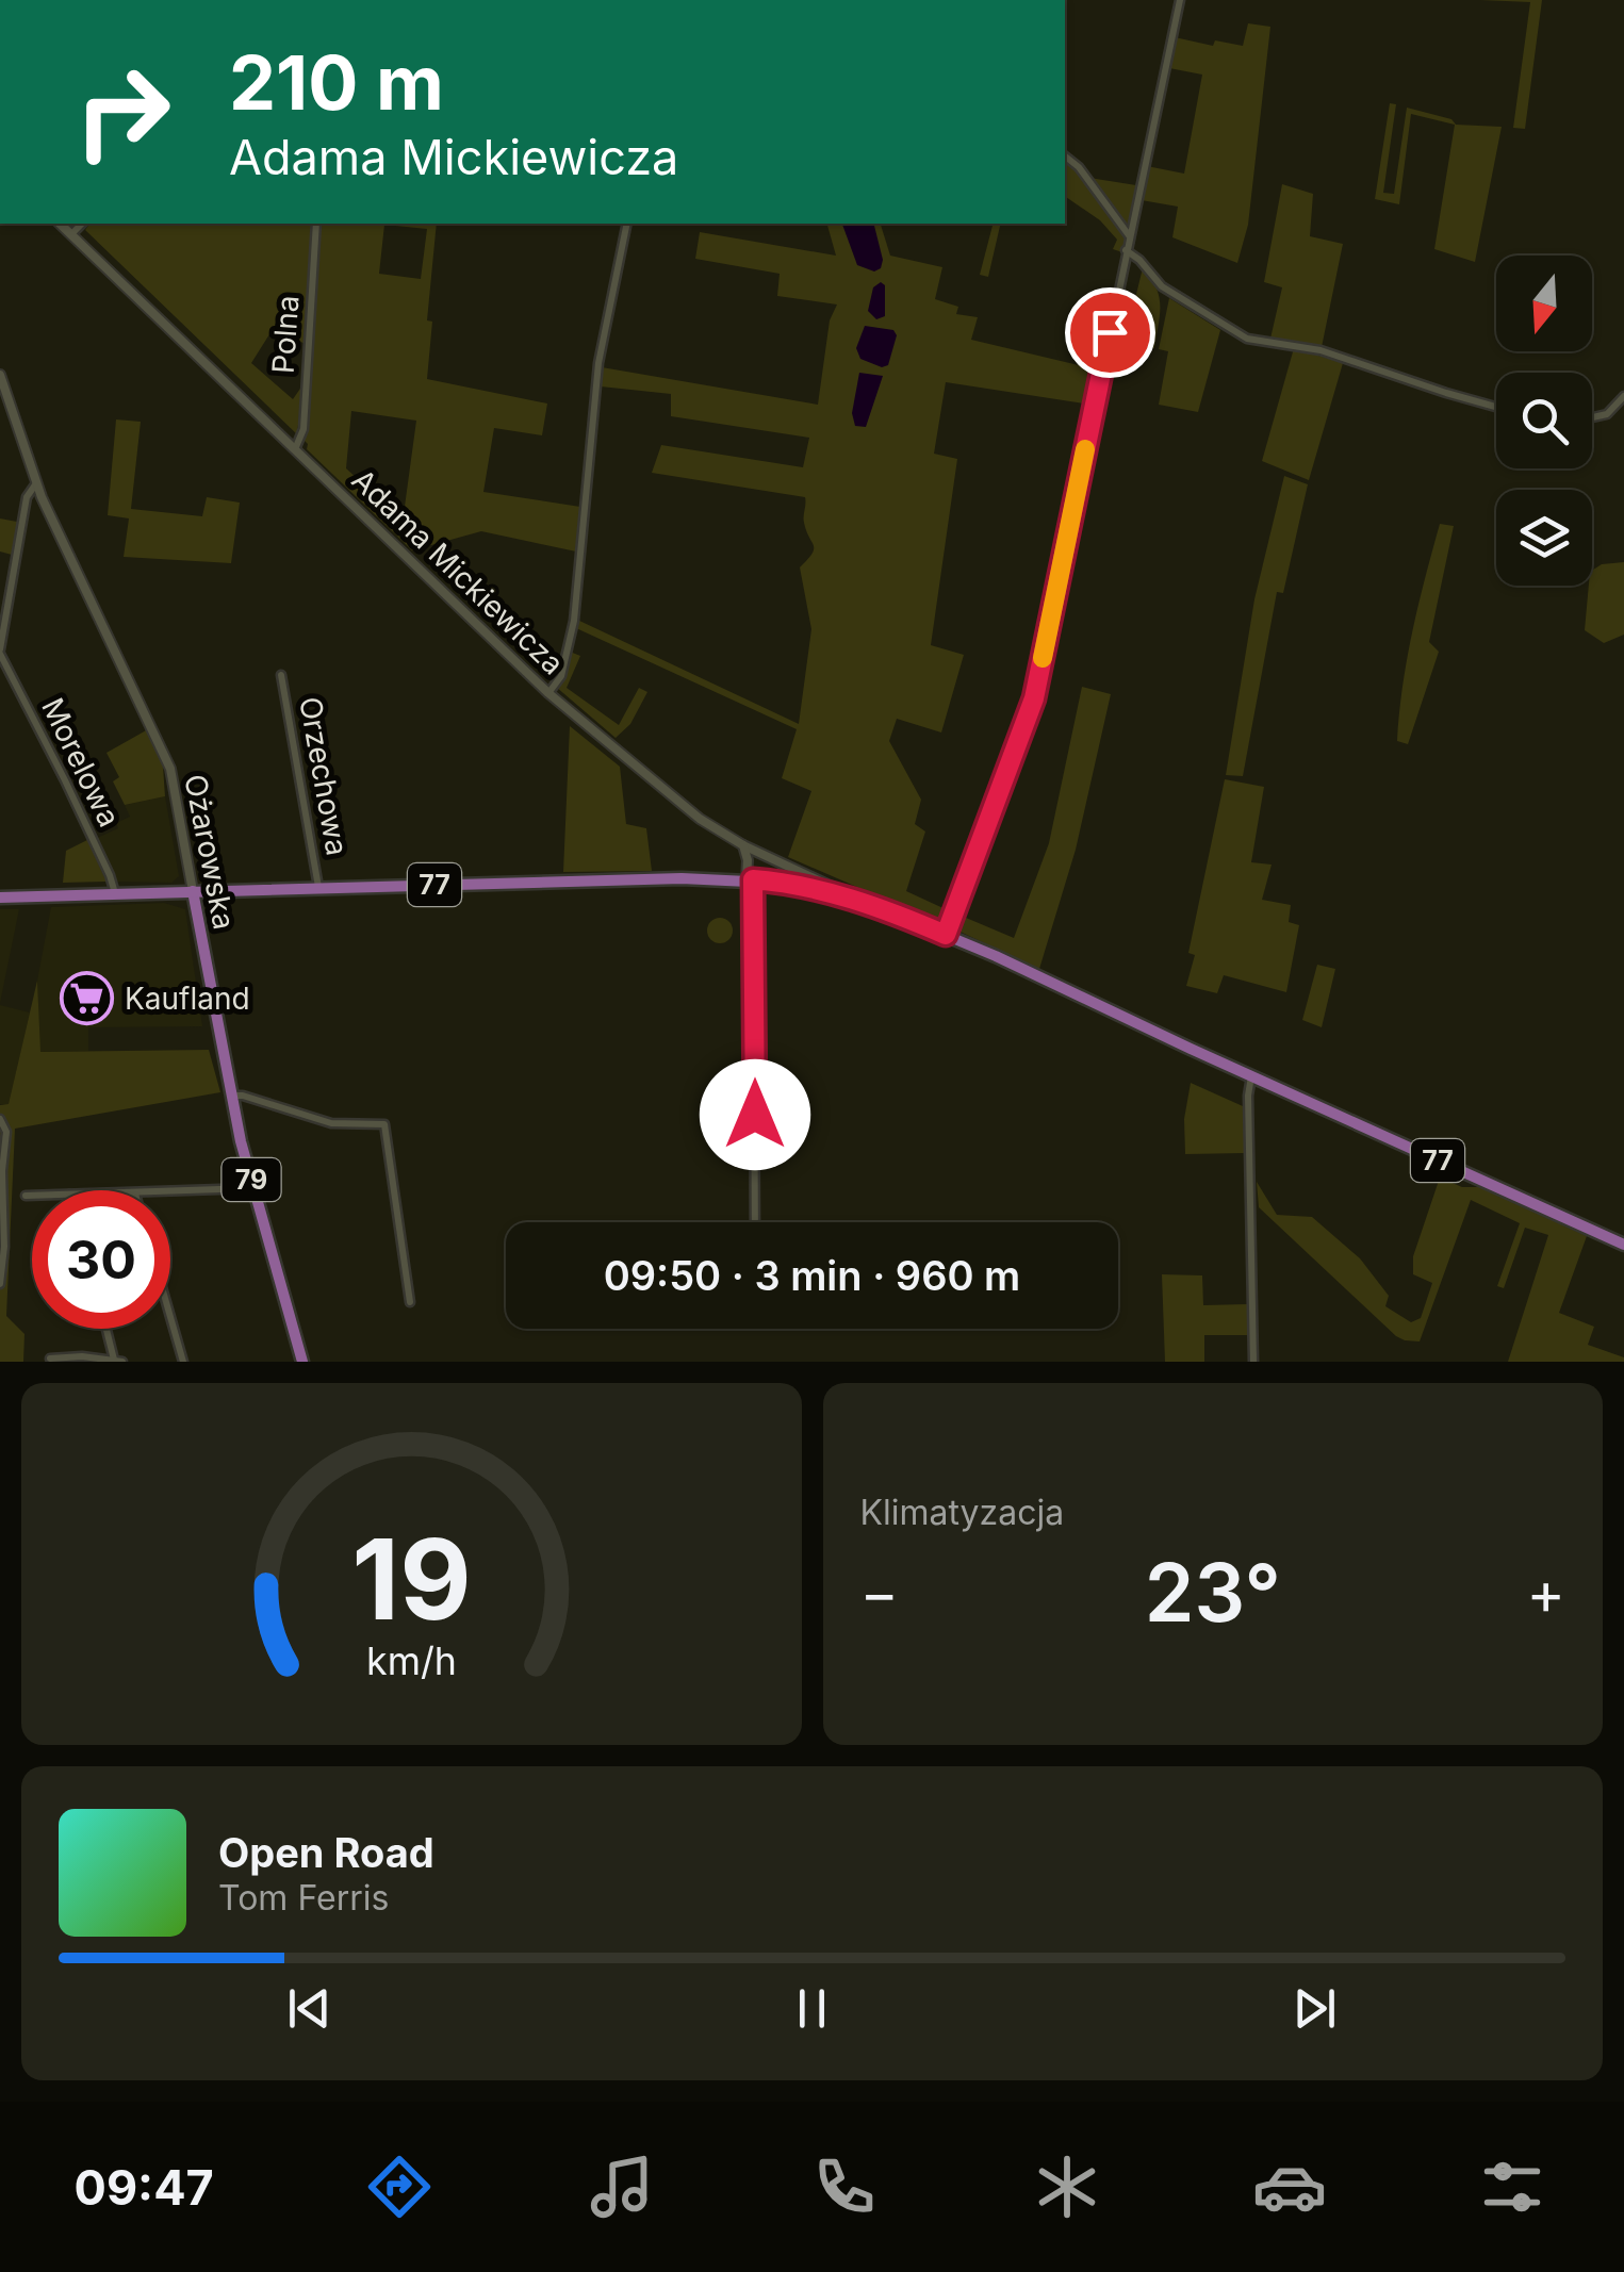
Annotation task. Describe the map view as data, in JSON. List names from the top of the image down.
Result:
{
  "streets": {
    "main road": [
      "Adama Mickiewicza",
      "Ożarowska",
      "77",
      "79"
    ],
    "street": ["Polna", "Morelowa", "Orzechowa"]
  },
  "crossings": [
    ["Polna", "Adama Mickiewicza"],
    ["Adama Mickiewicza", "77"],
    ["Morelowa", "77"],
    ["Orzechowa", "77"],
    ["Ożarowska", "77"]
  ],
  "places": {
    "supermarket": ["Kaufland"]
  },
  "north": "bottom",
  "page": {
    "turn": ["210 m", "Adama Mickiewicza"],
    "limit": "30",
    "trip": "09:50 · 3 min · 960 m",
    "tile": "Klimatyzacja",
    "heat": ["−", "23°", "+"],
    "song": ["Open Road", "Tom Ferris"],
    "tabs": "09:47",
    "gauge": ["19", "km/h"]
  }
}
